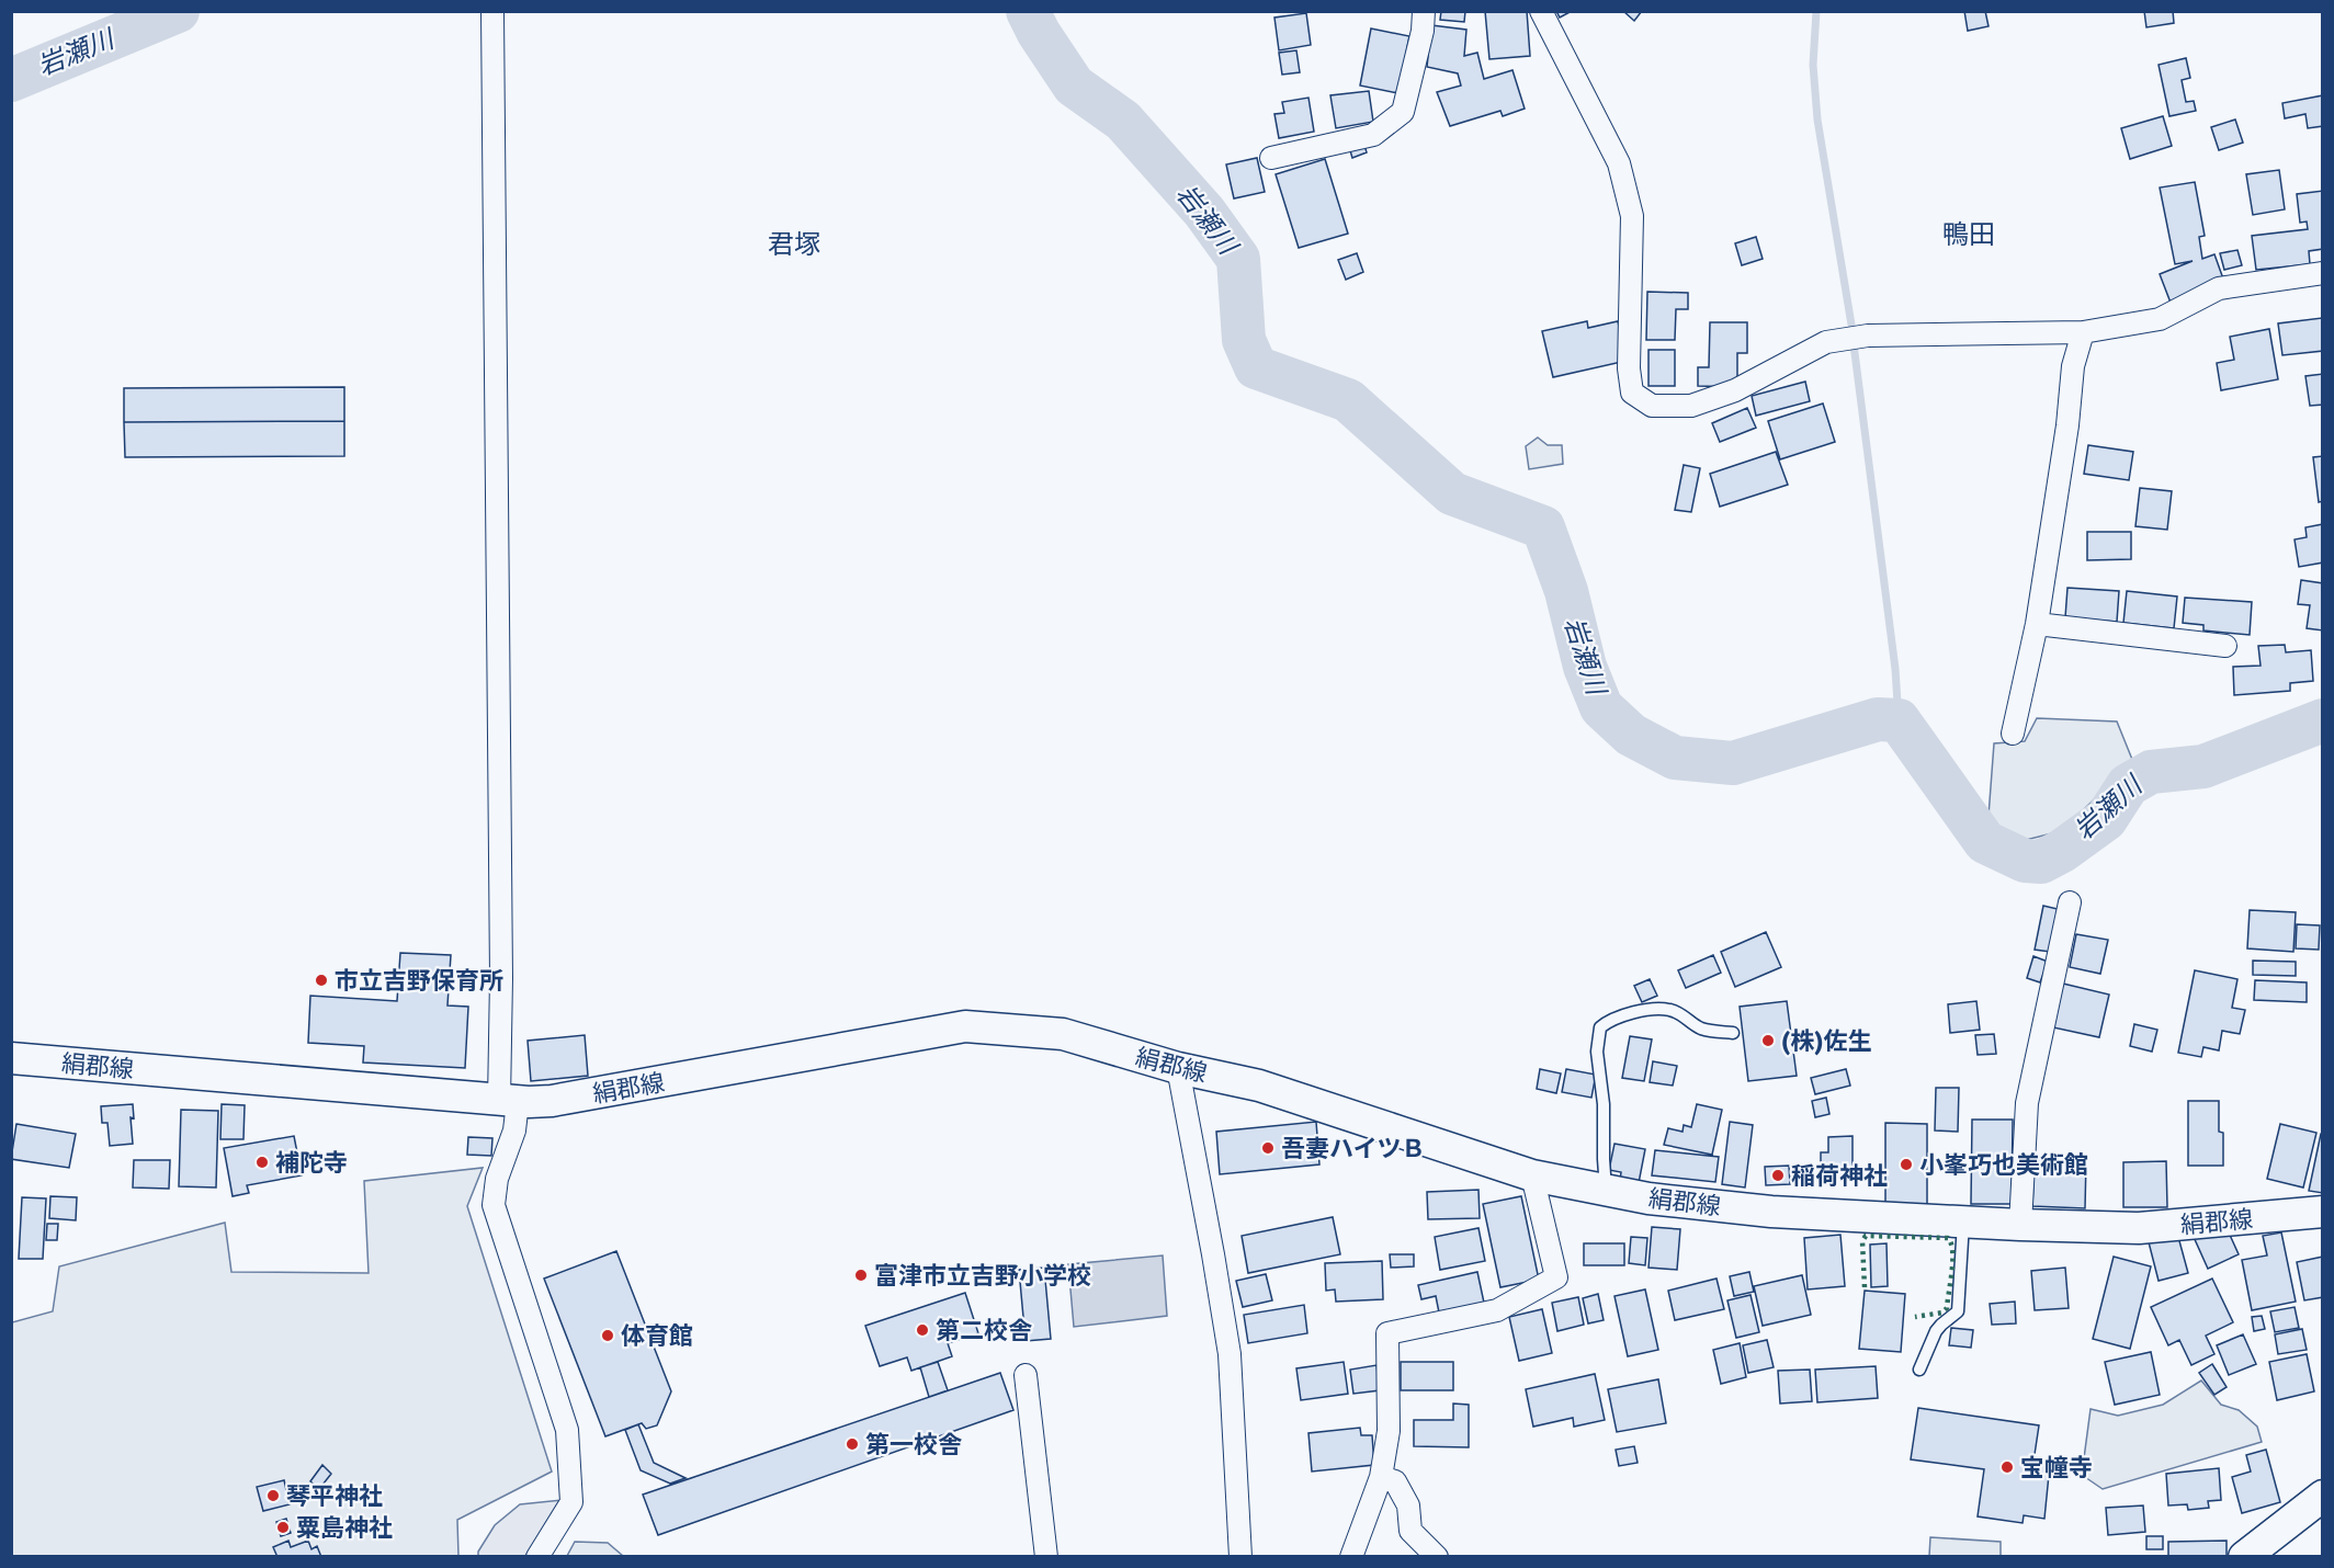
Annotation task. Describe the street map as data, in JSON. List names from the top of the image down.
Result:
{
  "streets": {
    "main road": ["絹郡線"]
  },
  "districts": ["鴨田", "君塚"],
  "water": ["岩瀬川"],
  "places": [
    "市立吉野保育所",
    "(株)佐生",
    "吾妻ハイツＢ",
    "補陀寺",
    "小峯巧也美術館",
    "稲荷神社",
    "富津市立吉野小学校",
    "第二校舎",
    "体育館",
    "第一校舎",
    "宝幢寺",
    "琴平神社",
    "粟島神社"
  ]
}
